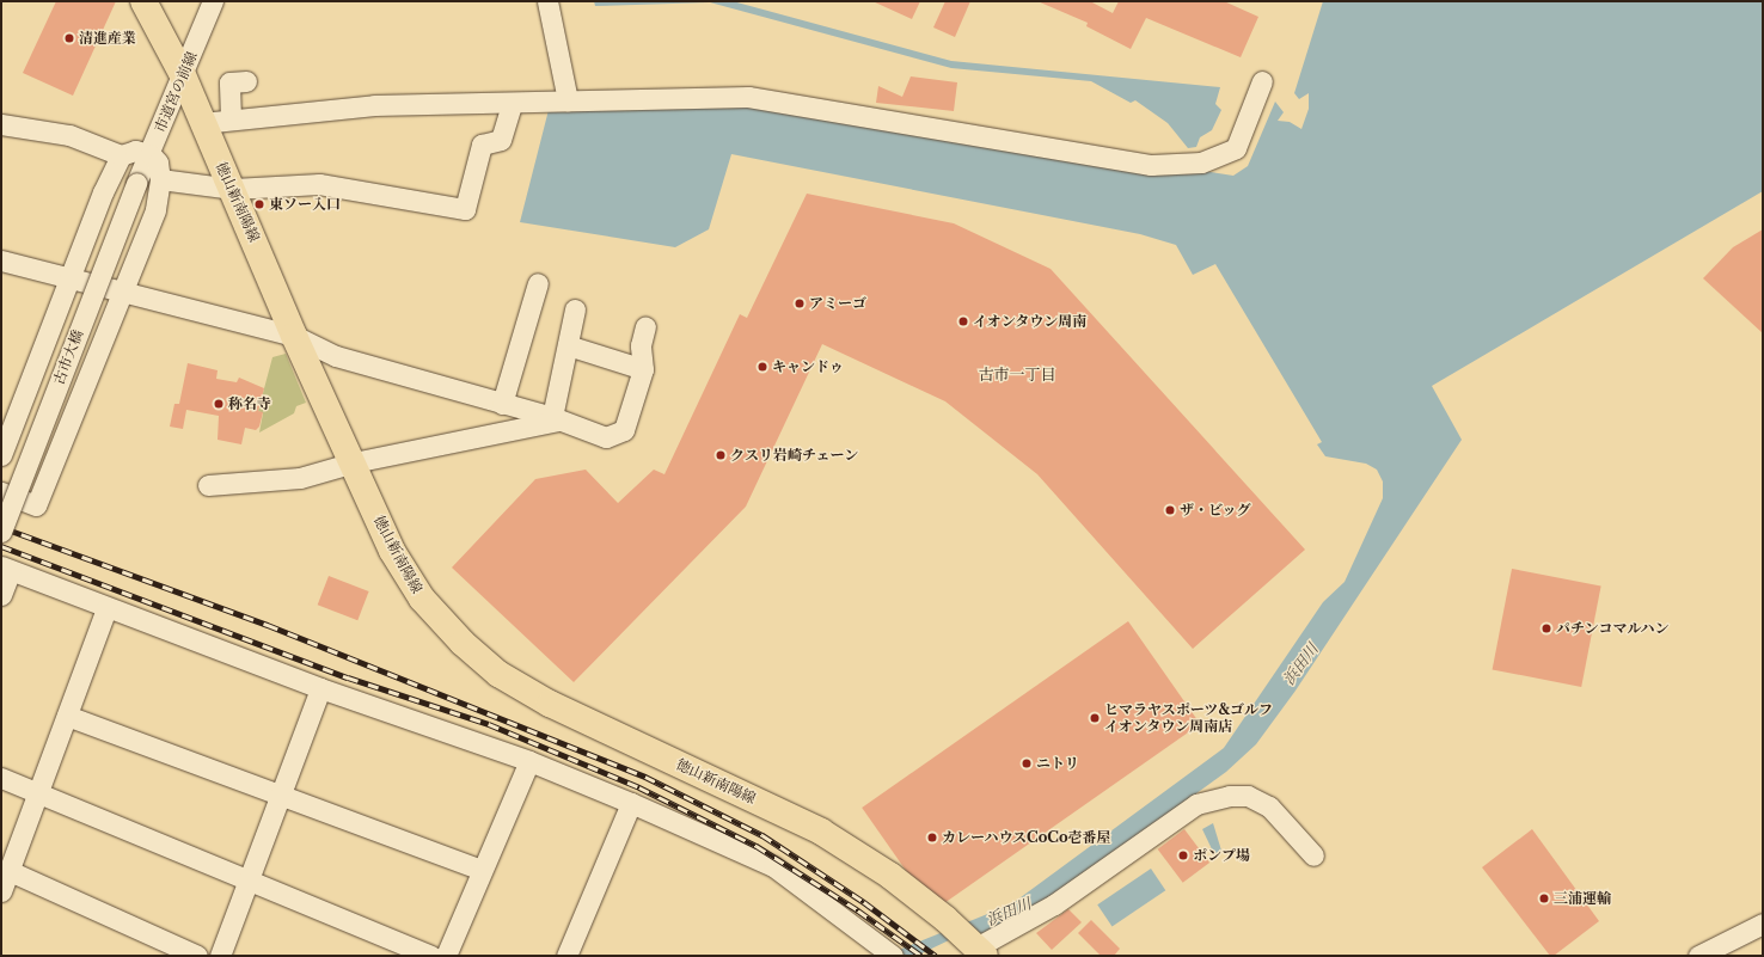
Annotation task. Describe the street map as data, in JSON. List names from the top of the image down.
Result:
{
  "streets": {
    "main road": ["徳山新南陽線"],
    "street": ["市道宮の前線", "古市大橋"]
  },
  "crossings": [
    ["市道宮の前線", "徳山新南陽線"],
    ["市道宮の前線", "古市大橋"]
  ],
  "districts": ["古市一丁目"],
  "water": ["浜田川"],
  "places": [
    "清進産業",
    "東ソー入口",
    "アミーゴ",
    "イオンタウン周南",
    "キャンドゥ",
    "称名寺",
    "クスリ岩崎チェーン",
    "ザ・ビッグ",
    "パチンコマルハン",
    "ヒマラヤスポーツ&ゴルフ イオンタウン周南店",
    "ニトリ",
    "カレーハウスCoCo壱番屋",
    "ポンプ場",
    "三浦運輸"
  ]
}
